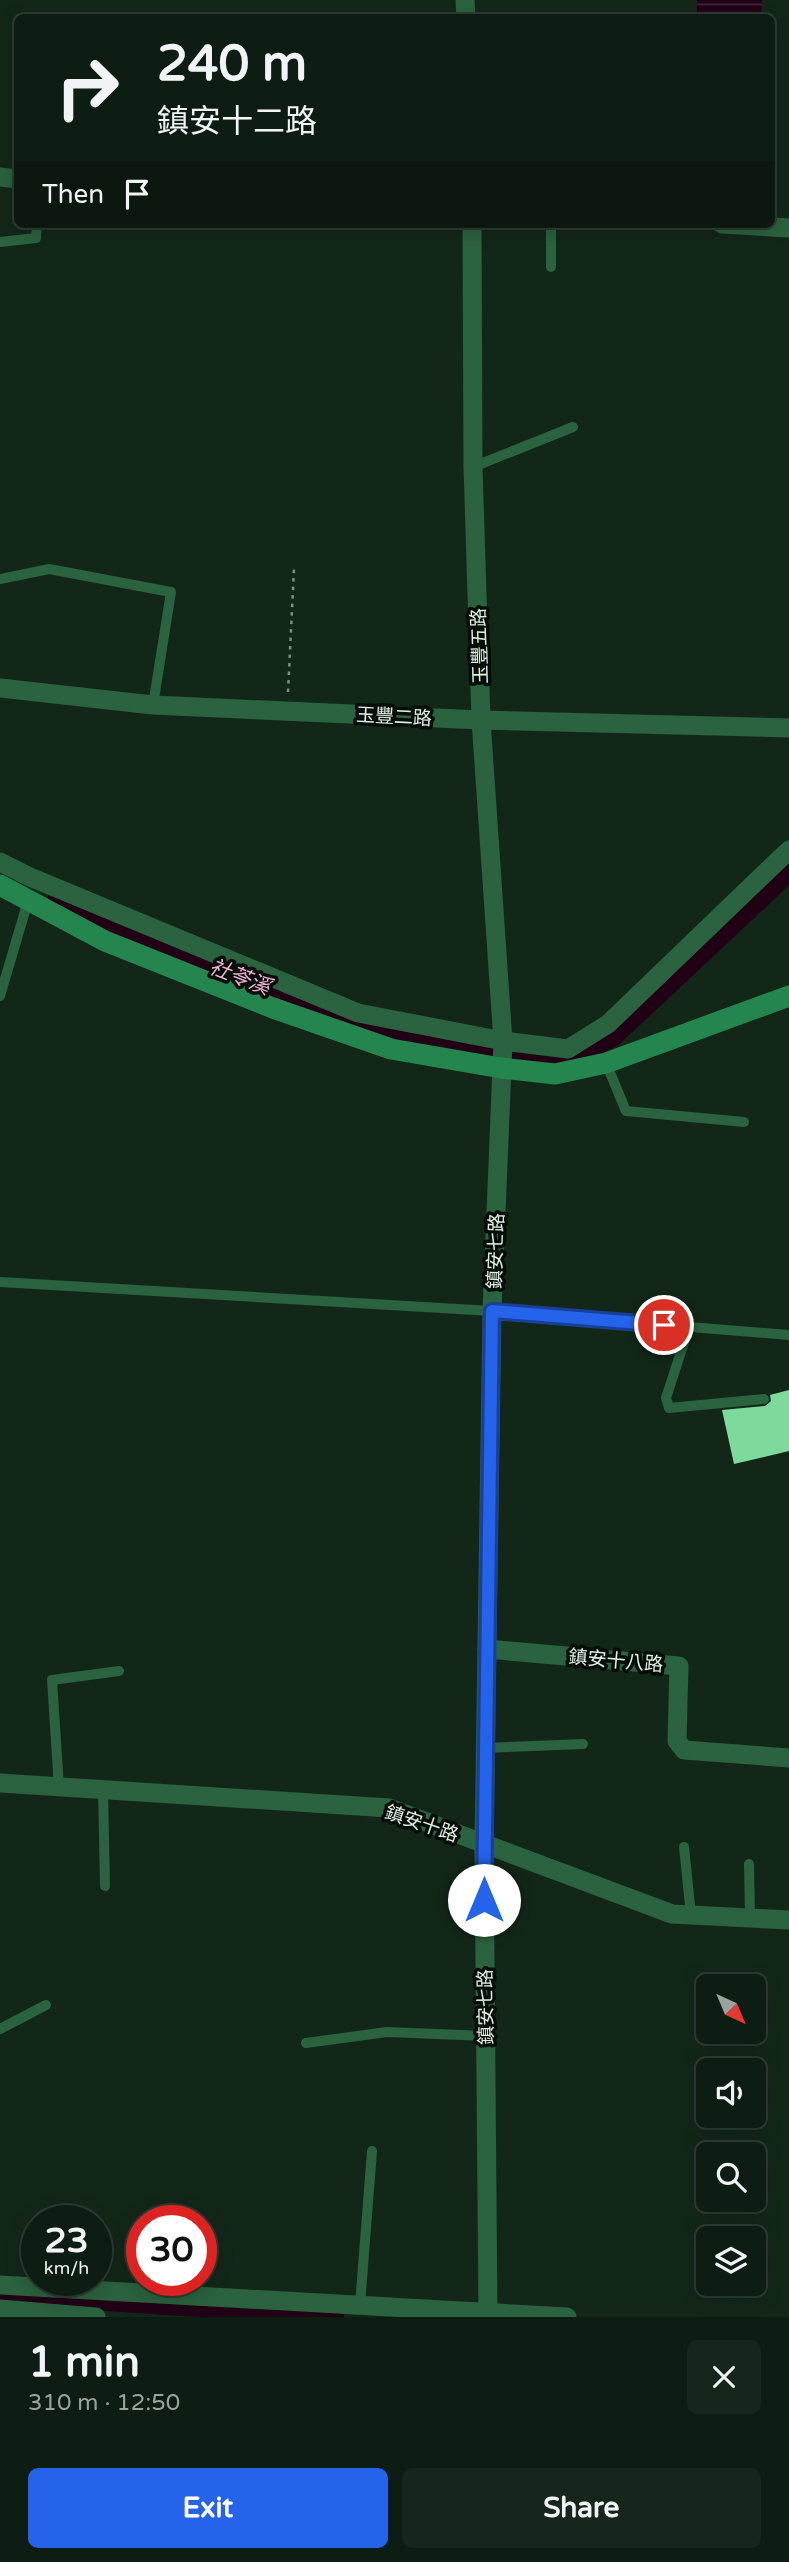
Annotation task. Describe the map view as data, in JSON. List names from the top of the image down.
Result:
{
  "streets": {
    "street": [
      "玉豐五路",
      "玉豐二路",
      "鎮安七路",
      "鎮安十八路",
      "鎮安十路"
    ]
  },
  "crossings": [
    ["玉豐五路", "玉豐二路"],
    ["玉豐五路", "鎮安七路"],
    ["鎮安七路", "鎮安十八路"],
    ["鎮安七路", "鎮安十路"]
  ],
  "water": ["社苓溪"],
  "north": "bottom right",
  "page": {
    "turn": ["240 m", "鎮安十二路"],
    "then": "Then",
    "speed": "23 km/h",
    "limit": "30",
    "heading": ["1 min", "310 m · 12:50"],
    "buttons": ["Exit", "Share"]
  }
}
